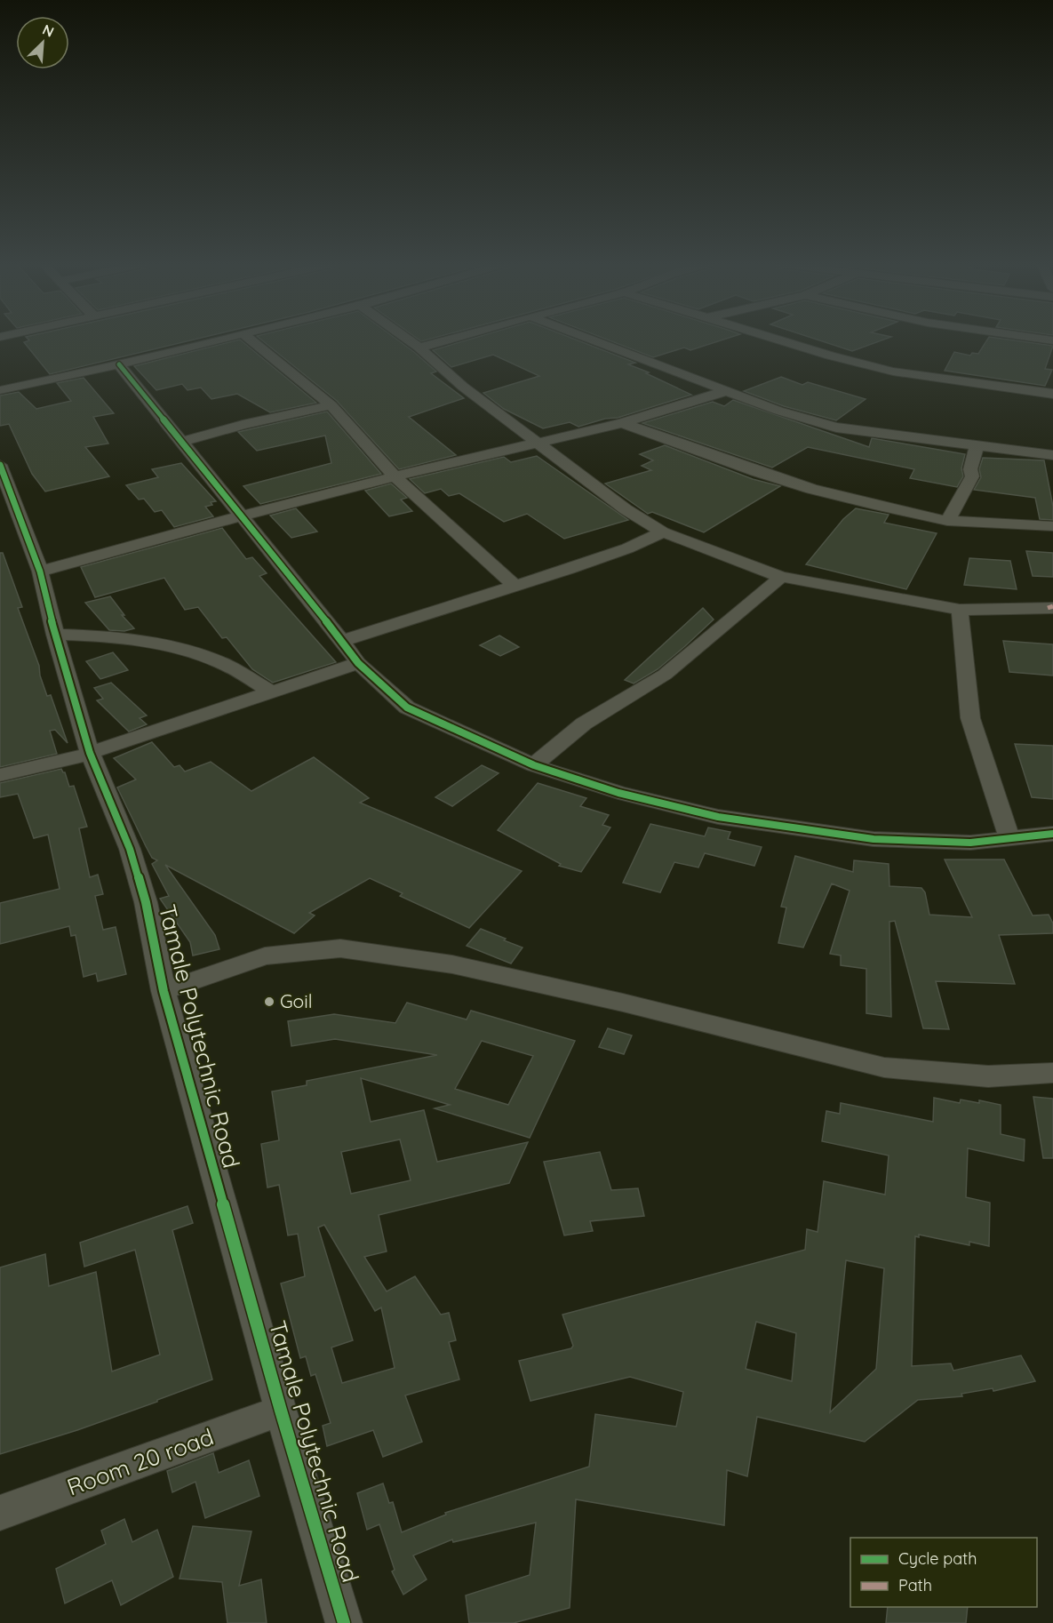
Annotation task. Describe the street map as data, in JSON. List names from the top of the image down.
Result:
{
  "streets": {
    "street": ["Tamale Polytechnic Road", "Room 20 road"]
  },
  "crossings": [
    ["Tamale Polytechnic Road", "Room 20 road"]
  ],
  "places": ["Goil"],
  "legend": ["Cycle path", "Path"],
  "north": "top right"
}
